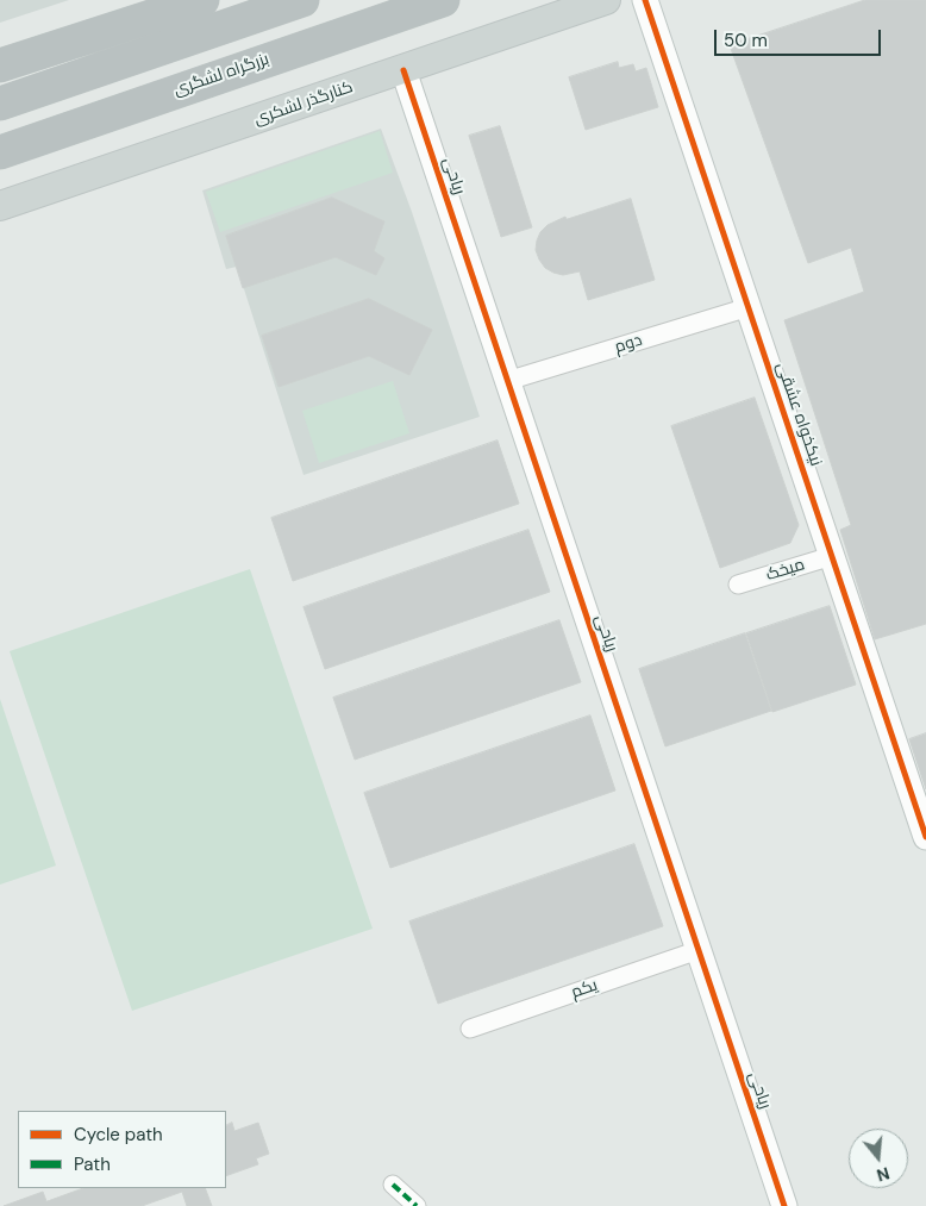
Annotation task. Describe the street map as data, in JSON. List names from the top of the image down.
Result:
{
  "streets": {
    "highway": ["بزرگراه لشگری"],
    "main road": ["کنارگذر لشکری"],
    "street": [
      "ریاحی",
      "دوم",
      "نیکخواه عشقی",
      "میخک",
      "یکم"
    ]
  },
  "crossings": [
    ["کنارگذر لشکری", "ریاحی"],
    ["ریاحی", "دوم"],
    ["ریاحی", "یکم"],
    ["دوم", "نیکخواه عشقی"],
    ["نیکخواه عشقی", "میخک"]
  ],
  "legend": ["Cycle path", "Path"],
  "scale_bar": "50 m",
  "north": "bottom"
}
